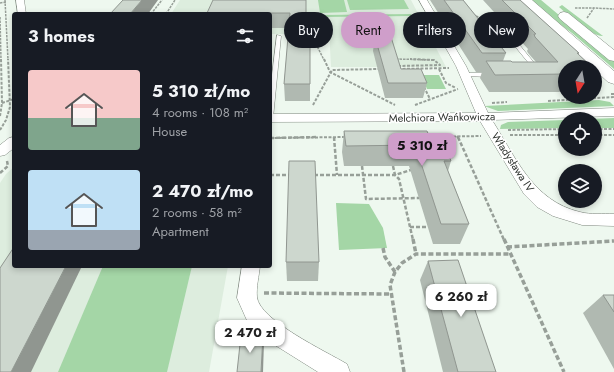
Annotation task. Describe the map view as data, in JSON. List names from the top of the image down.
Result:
{
  "streets": {
    "street": ["Melchiora Wańkowicza", "Władysława IV"]
  },
  "crossings": [
    ["Melchiora Wańkowicza", "Władysława IV"]
  ],
  "north": "bottom",
  "page": {
    "chip": [
      "Buy",
      "Rent",
      "Filters",
      "New"
    ],
    "heading": "3 homes",
    "list": [
      {
        "name": "5 310 zł/mo",
        "note": "4 rooms · 108 m² · House"
      },
      {
        "name": "2 470 zł/mo",
        "note": "2 rooms · 58 m² · Apartment"
      }
    ],
    "price": ["5 310 zł", "6 260 zł", "2 470 zł"]
  }
}
